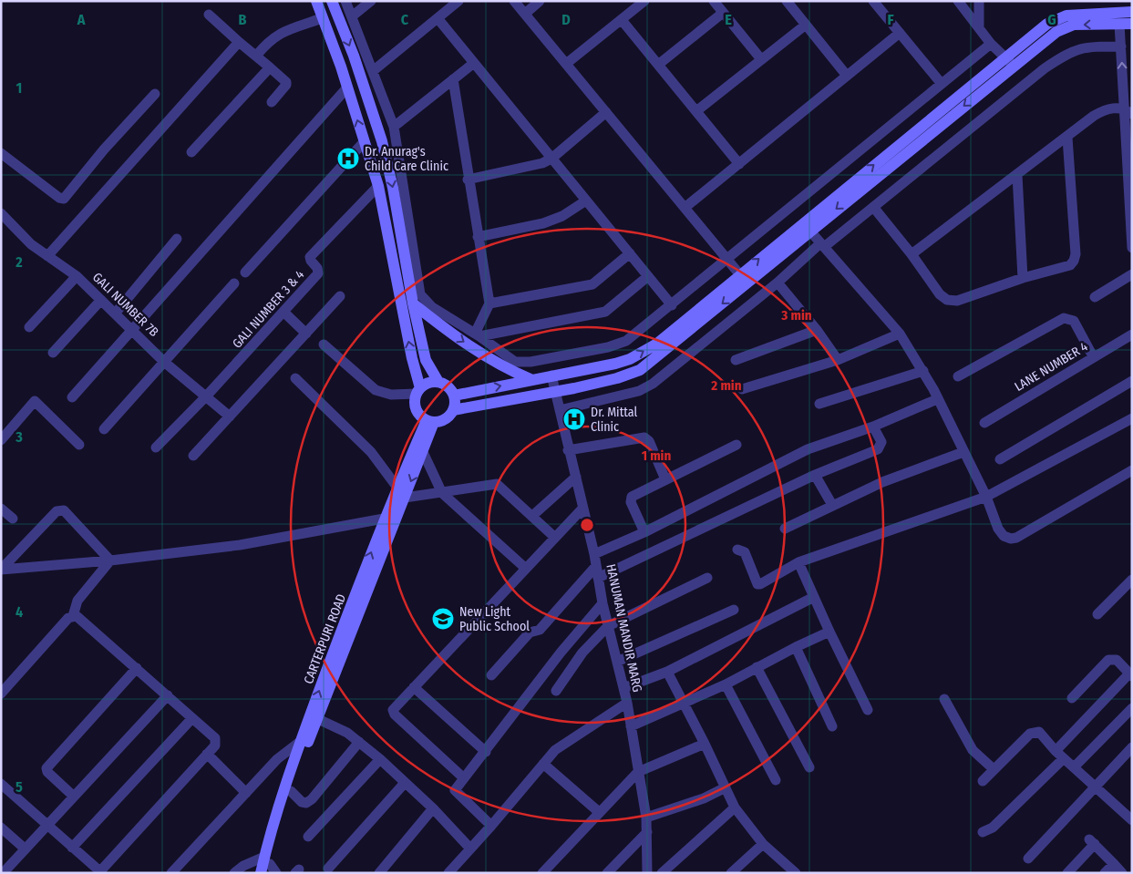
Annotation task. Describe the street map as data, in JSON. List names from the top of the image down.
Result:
{
  "streets": {
    "main road": ["CARTERPURI ROAD"],
    "street": [
      "GALI NUMBER 7B",
      "GALI NUMBER 3 & 4",
      "LANE NUMBER 4",
      "HANUMAN MANDIR MARG"
    ]
  },
  "crossings": [
    ["GALI NUMBER 7B", "GALI NUMBER 3 & 4"]
  ],
  "places": {
    "hospital": ["Dr. Anurag's Child Care Clinic", "Dr. Mittal Clinic"],
    "school or university": ["New Light Public School"]
  },
  "grid": {
    "columns": [
      "A",
      "B",
      "C",
      "D",
      "E",
      "F",
      "G"
    ],
    "rows": [
      "1",
      "2",
      "3",
      "4",
      "5"
    ]
  },
  "rings": ["3 min", "2 min", "1 min"]
}
